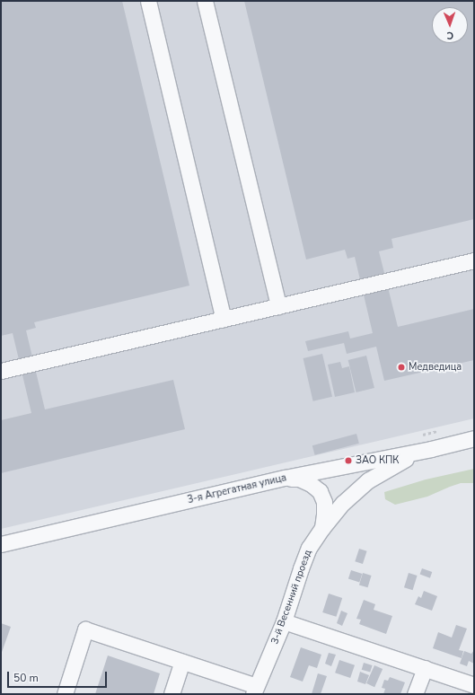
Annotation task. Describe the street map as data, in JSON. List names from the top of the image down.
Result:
{
  "streets": {
    "street": ["3-я Агрегатная улица", "3-й Весенний проезд"]
  },
  "crossings": [
    ["3-я Агрегатная улица", "3-й Весенний проезд"]
  ],
  "places": ["Медведица", "ЗАО КПК"],
  "scale_bar": "50 m",
  "north": "bottom"
}
